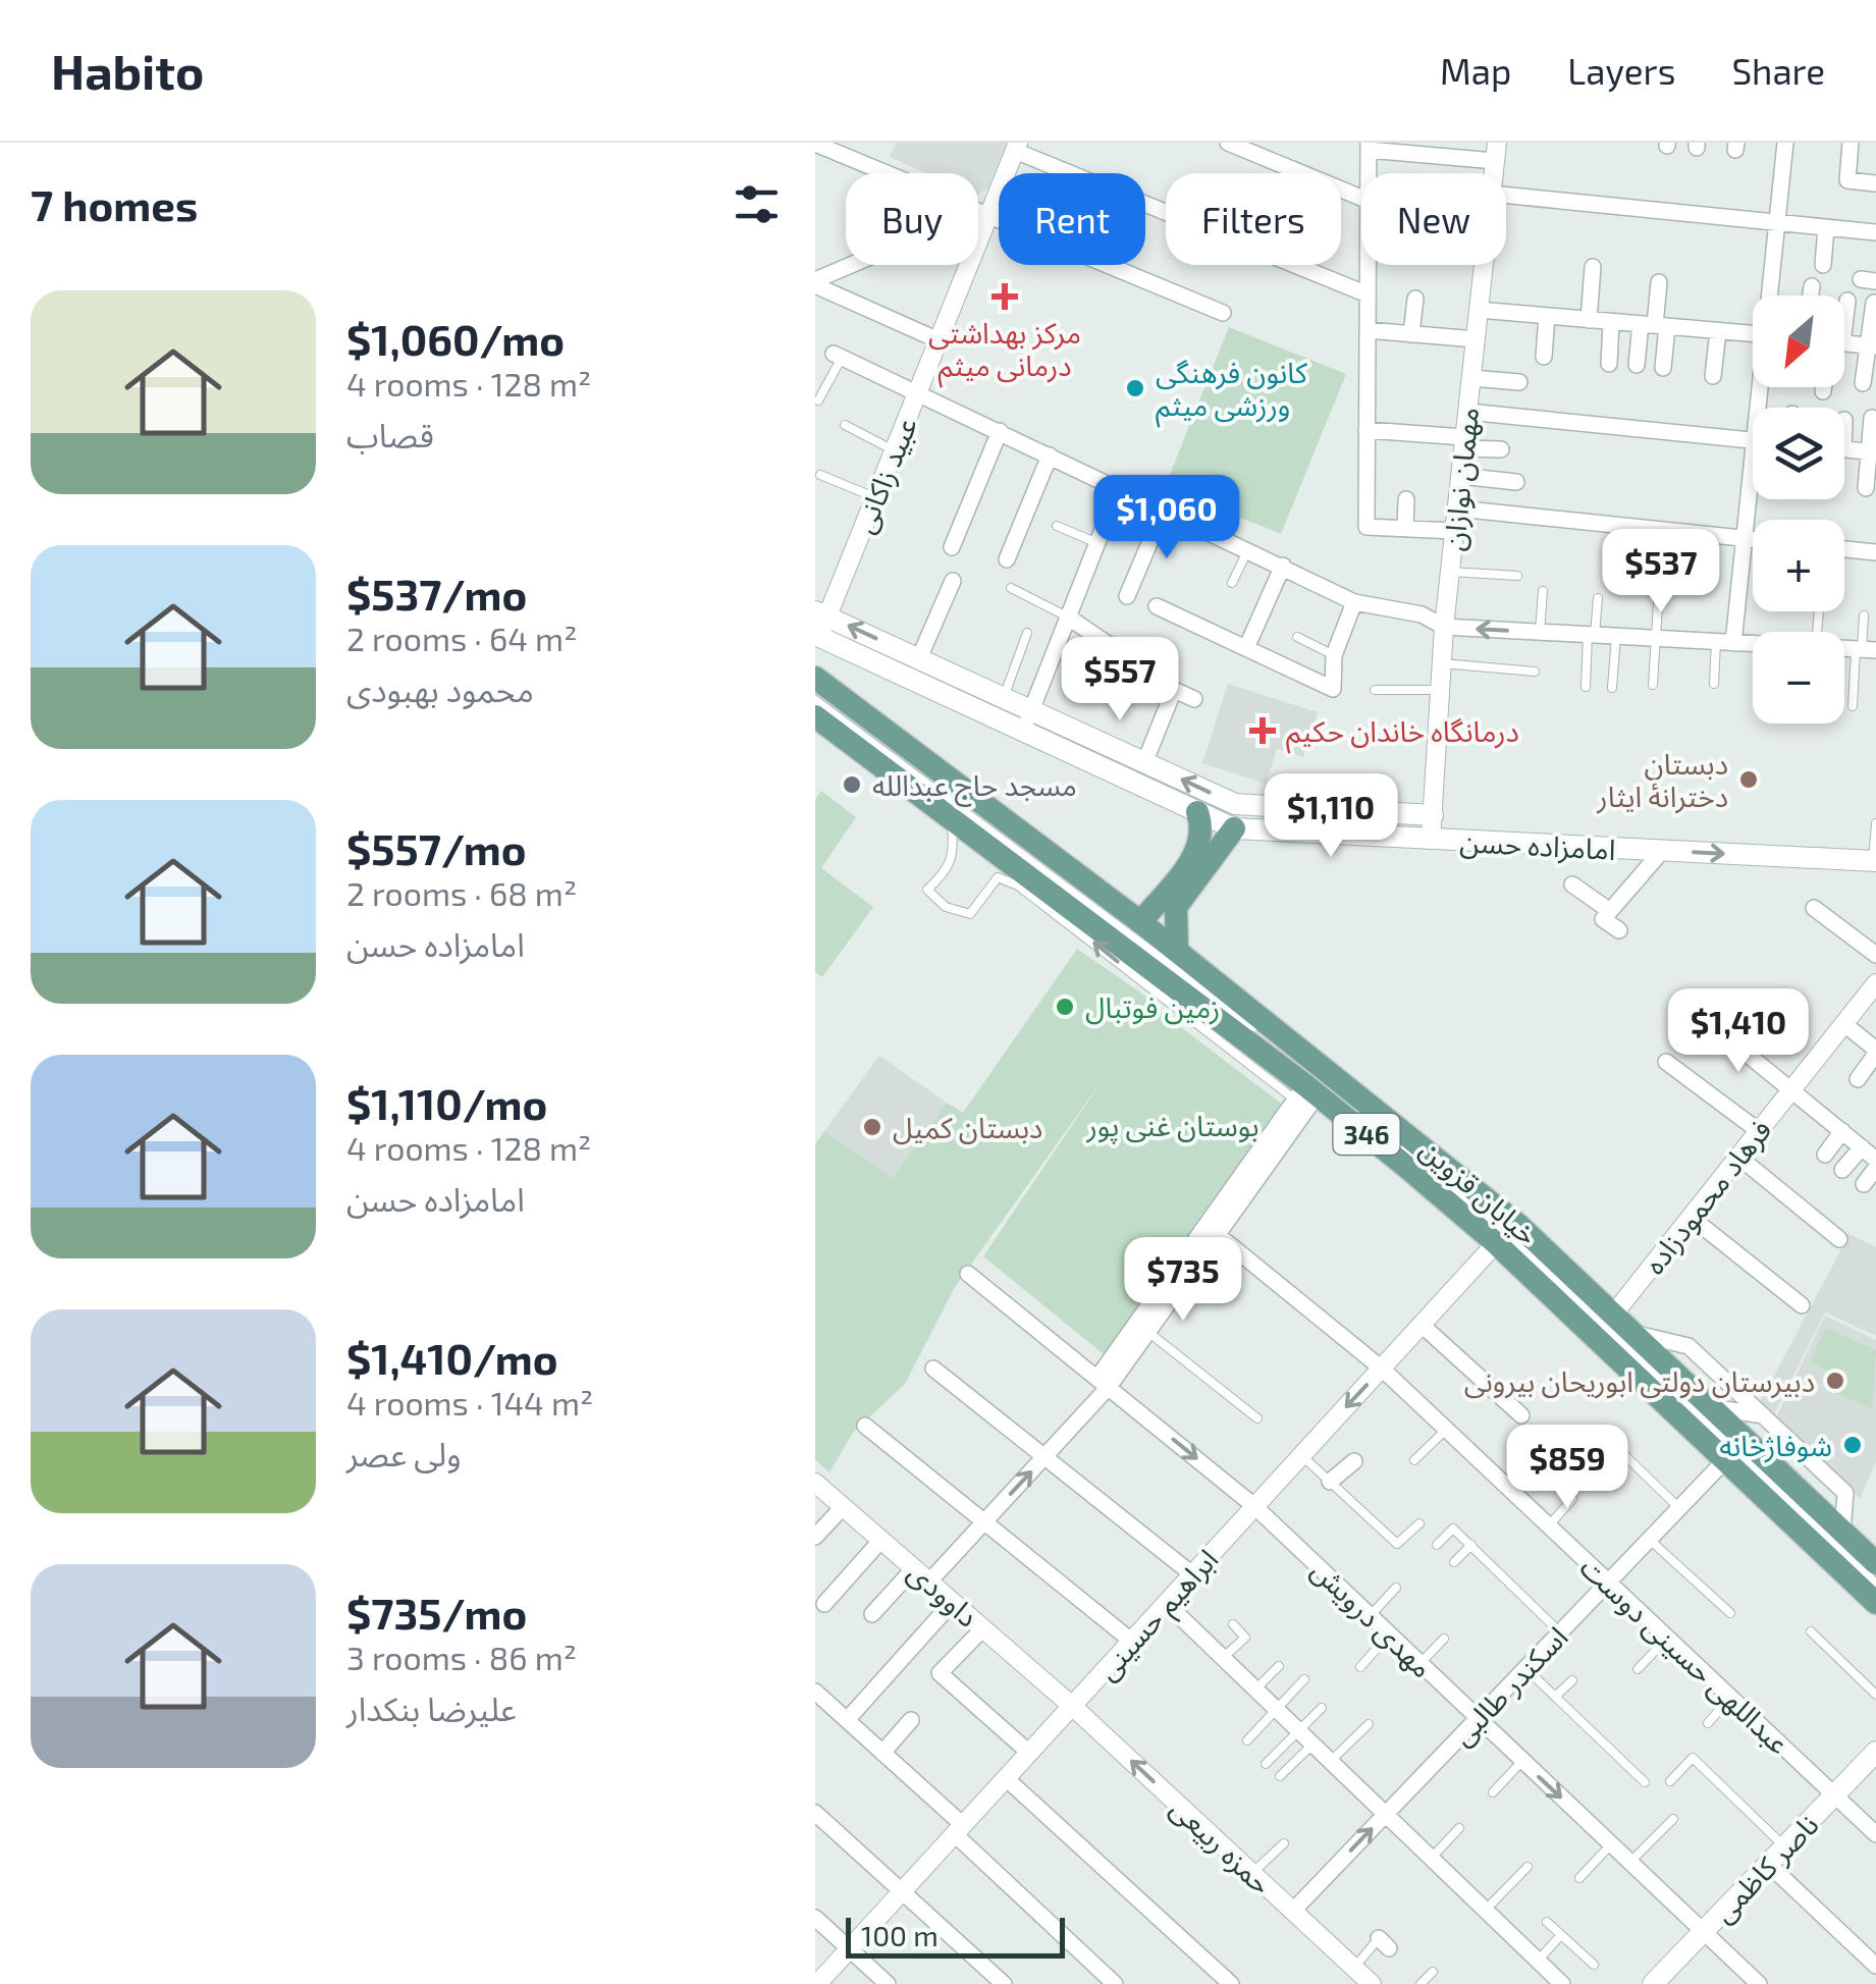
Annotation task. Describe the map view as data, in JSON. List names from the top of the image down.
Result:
{
  "streets": {
    "main road": [
      "امامزاده حسن",
      "346",
      "خیابان قزوین",
      "ناصر کاظمی"
    ],
    "street": [
      "عبید زاکانی",
      "مهمان نوازان",
      "فرهاد محمودزاده",
      "داوودی",
      "ابراهیم حسینی",
      "مهدی درویش",
      "عبداللهی حسینی دوست",
      "اسکندر طالبی",
      "حمزه ربیعی"
    ]
  },
  "crossings": [
    ["عبید زاکانی", "امامزاده حسن"],
    ["مهمان نوازان", "امامزاده حسن"],
    ["خیابان قزوین", "فرهاد محمودزاده"],
    ["خیابان قزوین", "ابراهیم حسینی"],
    ["خیابان قزوین", "اسکندر طالبی"],
    ["داوودی", "ابراهیم حسینی"],
    ["داوودی", "حمزه ربیعی"],
    ["ابراهیم حسینی", "مهدی درویش"],
    ["ابراهیم حسینی", "عبداللهی حسینی دوست"],
    ["ابراهیم حسینی", "حمزه ربیعی"],
    ["مهدی درویش", "اسکندر طالبی"],
    ["مهدی درویش", "ناصر کاظمی"],
    ["عبداللهی حسینی دوست", "اسکندر طالبی"],
    ["عبداللهی حسینی دوست", "ناصر کاظمی"],
    ["اسکندر طالبی", "حمزه ربیعی"]
  ],
  "parks": ["بوستان غنی پور"],
  "places": {
    "health": ["مرکز بهداشتی درمانی میثم", "درمانگاه خاندان حکیم"],
    "other": [
      "کانون فرهنگی ورزشی میثم",
      "دبستان دخترانهٔ ایثار",
      "مسجد حاج عبدالله",
      "زمین فوتبال",
      "دبستان کمیل",
      "دبیرستان دولتی ابوریحان بیرونی",
      "شوفاژخانه"
    ]
  },
  "scale_bar": "100 m",
  "north": "bottom left",
  "page": {
    "header": "Habito",
    "nav": ["Map", "Layers", "Share"],
    "heading": "7 homes",
    "chip": [
      "Buy",
      "Rent",
      "Filters",
      "New"
    ],
    "list": [
      {
        "name": "$1,060/mo",
        "note": "4 rooms · 128 m² · قصاب"
      },
      {
        "name": "$537/mo",
        "note": "2 rooms · 64 m² · محمود بهبودی"
      },
      {
        "name": "$557/mo",
        "note": "2 rooms · 68 m² · امامزاده حسن"
      },
      {
        "name": "$1,110/mo",
        "note": "4 rooms · 128 m² · امامزاده حسن"
      },
      {
        "name": "$1,410/mo",
        "note": "4 rooms · 144 m² · ولی عصر"
      },
      {
        "name": "$735/mo",
        "note": "3 rooms · 86 m² · علیرضا بنکدار"
      }
    ],
    "map_buttons": ["+", "−"],
    "price": [
      "$1,060",
      "$537",
      "$557",
      "$1,110",
      "$1,410",
      "$735",
      "$859"
    ],
    "scale": "100 m"
  }
}
